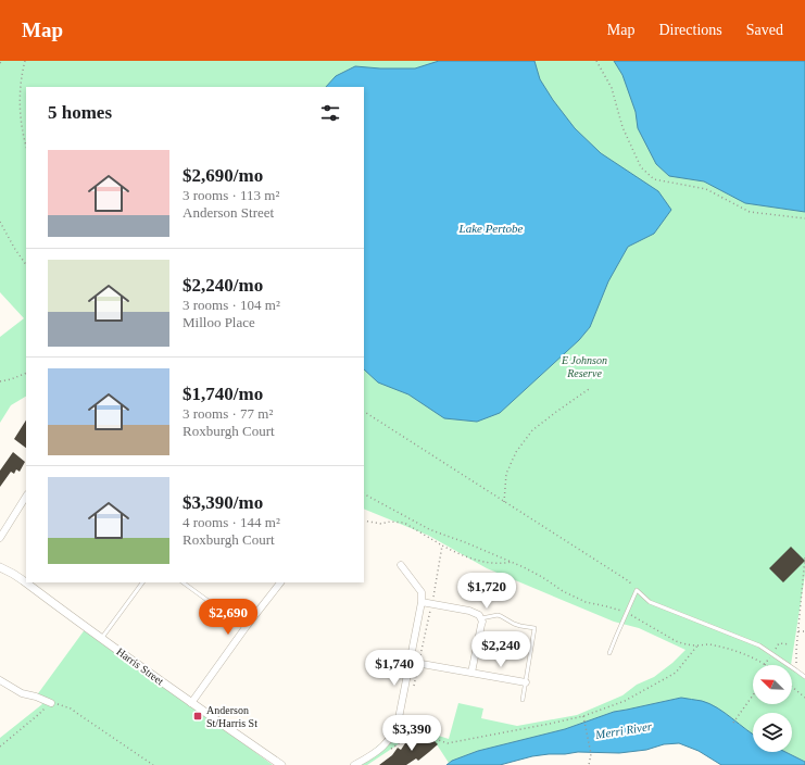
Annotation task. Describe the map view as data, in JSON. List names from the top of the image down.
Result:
{
  "streets": {
    "street": ["Harris Street"]
  },
  "water": ["Lake Pertobe", "Merri River"],
  "parks": ["E Johnson Reserve"],
  "places": {
    "transit": ["Anderson St/Harris St"]
  },
  "north": "top left",
  "page": {
    "header": "Map",
    "nav": ["Map", "Directions", "Saved"],
    "heading": "5 homes",
    "list": [
      {
        "name": "$2,690/mo",
        "note": "3 rooms · 113 m² · Anderson Street"
      },
      {
        "name": "$2,240/mo",
        "note": "3 rooms · 104 m² · Milloo Place"
      },
      {
        "name": "$1,740/mo",
        "note": "3 rooms · 77 m² · Roxburgh Court"
      },
      {
        "name": "$3,390/mo",
        "note": "4 rooms · 144 m² · Roxburgh Court"
      }
    ],
    "price": [
      "$1,720",
      "$2,690",
      "$2,240",
      "$1,740",
      "$3,390"
    ]
  }
}
